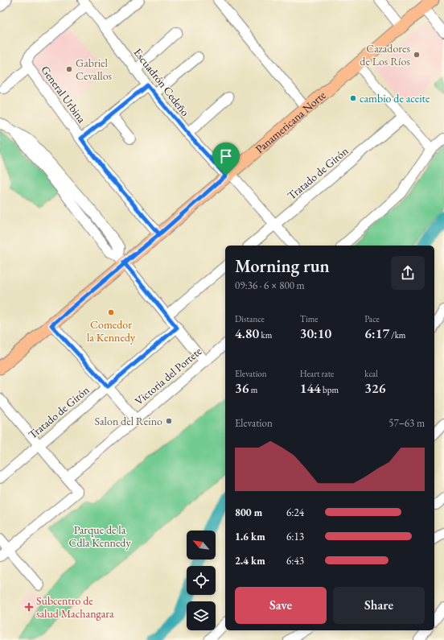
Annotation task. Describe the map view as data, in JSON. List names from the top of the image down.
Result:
{
  "streets": {
    "main road": ["Panamericana Norte"],
    "street": [
      "Escuadrón Cedeño",
      "General Urbina",
      "Tratado de Girón",
      "Victoria del Portete"
    ]
  },
  "crossings": [
    ["Escuadrón Cedeño", "General Urbina"],
    ["Escuadrón Cedeño", "Panamericana Norte"],
    ["Escuadrón Cedeño", "Tratado de Girón"],
    ["General Urbina", "Panamericana Norte"]
  ],
  "parks": ["Parque de la Cdla Kennedy"],
  "places": {
    "other": [
      "Cazadores de Los Ríos",
      "Gabriel Cevallos",
      "cambio de aceite",
      "Comedor la Kennedy",
      "Salon del Reino"
    ],
    "health": ["Subcentro de salud Machangara"]
  },
  "north": "top left",
  "page": {
    "heading": ["Morning run", "09:36 · 6 × 800 m"],
    "stats": [
      ["Distance", "4.80 km"],
      ["Time", "30:10"],
      ["Pace", "6:17 /km"],
      ["Elevation", "36 m"],
      ["Heart rate", "144 bpm"],
      ["kcal", "326"]
    ],
    "chart": ["Elevation", "57–63 m"],
    "list": [
      {
        "name": "800 m",
        "note": "6:24"
      },
      {
        "name": "1.6 km",
        "note": "6:13"
      },
      {
        "name": "2.4 km",
        "note": "6:43"
      }
    ],
    "buttons": ["Save", "Share"]
  }
}
